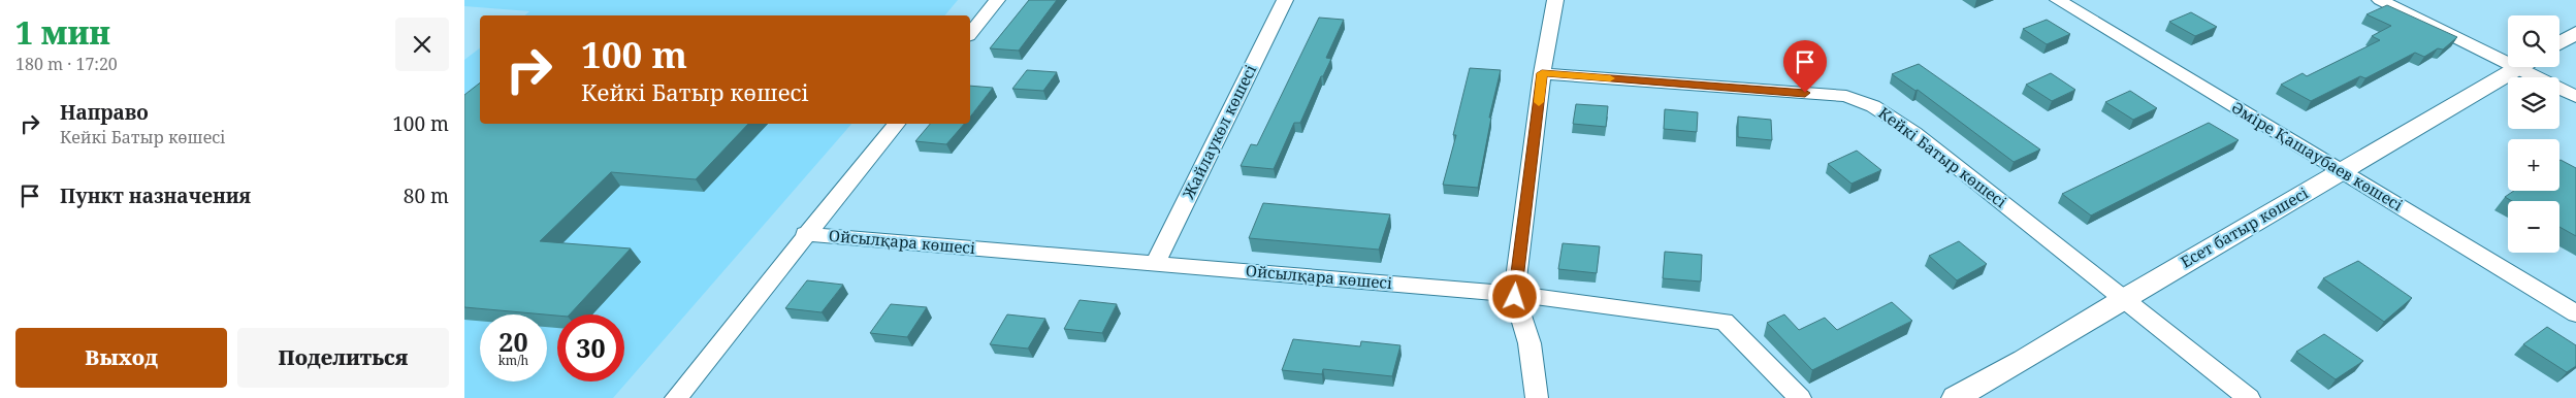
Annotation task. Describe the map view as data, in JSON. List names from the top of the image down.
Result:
{
  "streets": {
    "street": [
      "Жайлаукөл көшесі",
      "Әміре Қашаубаев көшесі",
      "Кейкі Батыр көшесі",
      "Есет батыр көшесі",
      "Ойсылқара көшесі"
    ]
  },
  "crossings": [
    ["Жайлаукөл көшесі", "Ойсылқара көшесі"],
    ["Әміре Қашаубаев көшесі", "Есет батыр көшесі"],
    ["Кейкі Батыр көшесі", "Есет батыр көшесі"]
  ],
  "page": {
    "heading": ["1 мин", "180 m · 17:20"],
    "map_buttons": ["+", "−"],
    "turn": ["100 m", "Кейкі Батыр көшесі"],
    "list": [
      {
        "name": "Направо",
        "note": "Кейкі Батыр көшесі",
        "value": "100 m"
      },
      {
        "name": "Пункт назначения",
        "value": "80 m"
      }
    ],
    "speed": "20 km/h",
    "limit": "30",
    "buttons": ["Выход", "Поделиться"]
  }
}
